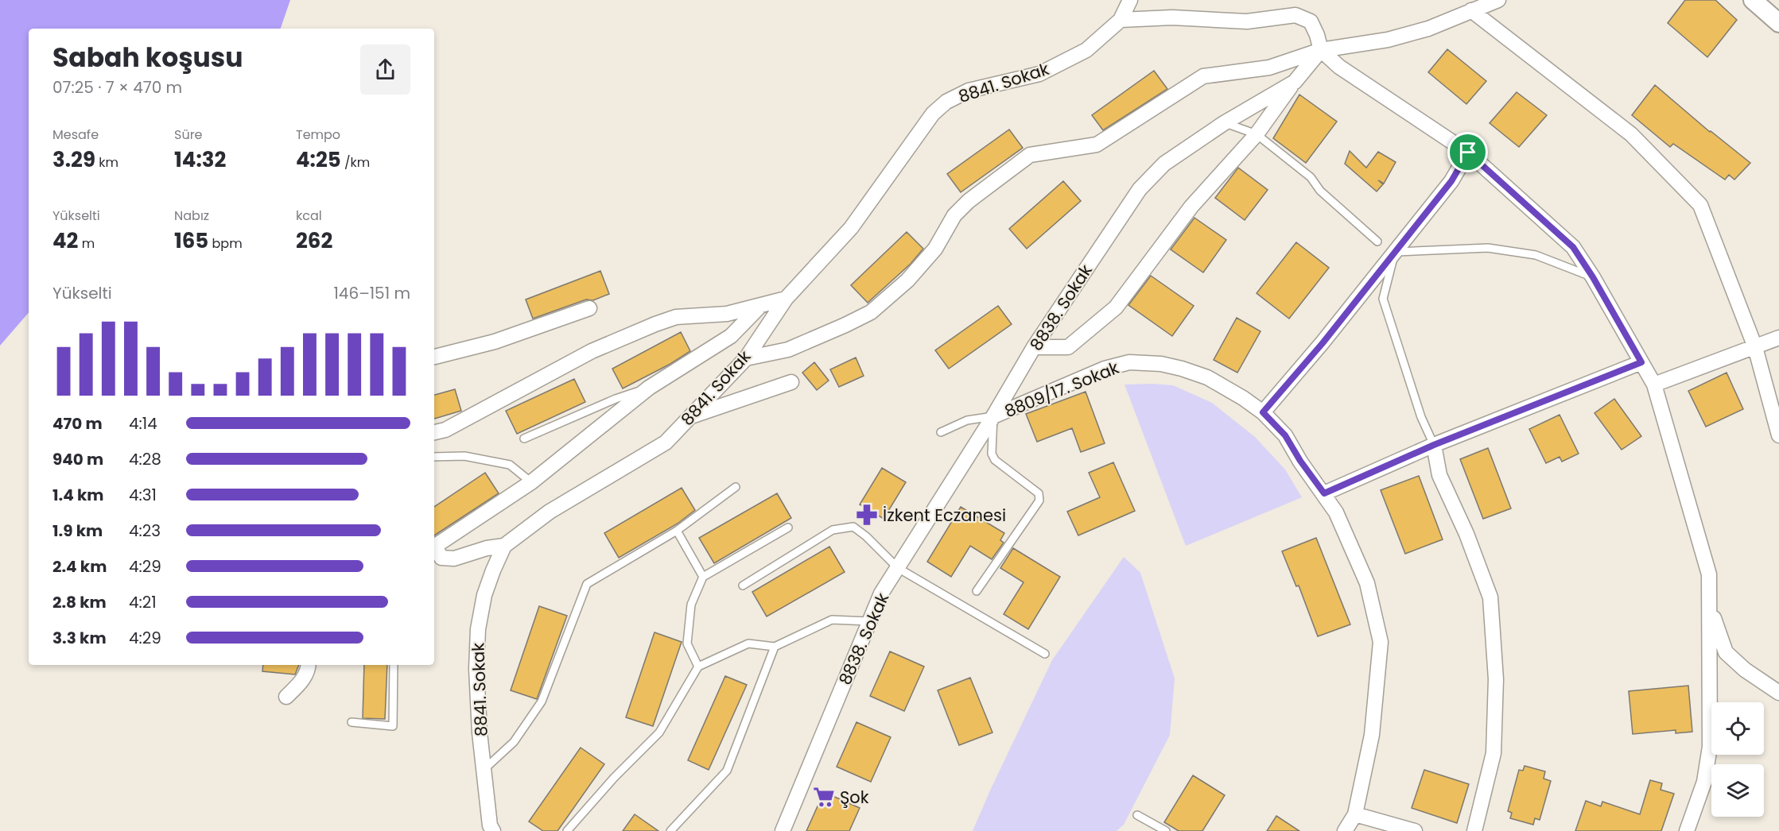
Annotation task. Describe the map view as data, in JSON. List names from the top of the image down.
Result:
{
  "streets": {
    "street": ["8841. Sokak", "8838. Sokak", "8809/17. Sokak"]
  },
  "crossings": [
    ["8838. Sokak", "8809/17. Sokak"]
  ],
  "places": {
    "pharmacy": ["İzkent Eczanesi"],
    "supermarket": ["Şok"]
  },
  "page": {
    "heading": ["Sabah koşusu", "07:25 · 7 × 470 m"],
    "stats": [
      ["Mesafe", "3.29 km"],
      ["Süre", "14:32"],
      ["Tempo", "4:25 /km"],
      ["Yükselti", "42 m"],
      ["Nabız", "165 bpm"],
      ["kcal", "262"]
    ],
    "chart": ["Yükselti", "146–151 m"],
    "list": [
      {
        "name": "470 m",
        "note": "4:14"
      },
      {
        "name": "940 m",
        "note": "4:28"
      },
      {
        "name": "1.4 km",
        "note": "4:31"
      },
      {
        "name": "1.9 km",
        "note": "4:23"
      },
      {
        "name": "2.4 km",
        "note": "4:29"
      },
      {
        "name": "2.8 km",
        "note": "4:21"
      },
      {
        "name": "3.3 km",
        "note": "4:29"
      }
    ]
  }
}
